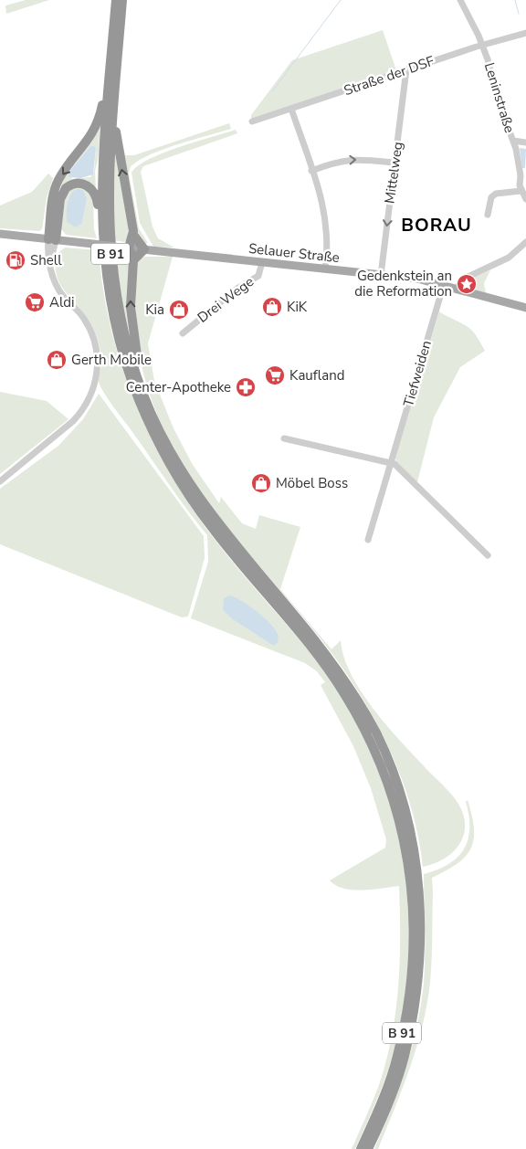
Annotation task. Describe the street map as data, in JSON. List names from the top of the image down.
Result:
{
  "streets": {
    "highway": ["B 91"],
    "main road": ["Selauer Straße"],
    "street": [
      "Straße der DSF",
      "Leninstraße",
      "Mittelweg",
      "Drei Wege",
      "Tiefweiden"
    ]
  },
  "crossings": [
    ["Straße der DSF", "Leninstraße"],
    ["Straße der DSF", "Mittelweg"],
    ["Mittelweg", "Selauer Straße"],
    ["Selauer Straße", "Drei Wege"],
    ["Selauer Straße", "Tiefweiden"]
  ],
  "one_way": ["Mittelweg"],
  "districts": ["BORAU"],
  "places": {
    "fuel station": ["Shell"],
    "place": ["Gedenkstein an die Reformation"],
    "supermarket": ["Aldi", "Kaufland"],
    "shop": [
      "KiK",
      "Kia",
      "Gerth Mobile",
      "Möbel Boss"
    ],
    "pharmacy": ["Center-Apotheke"]
  }
}
